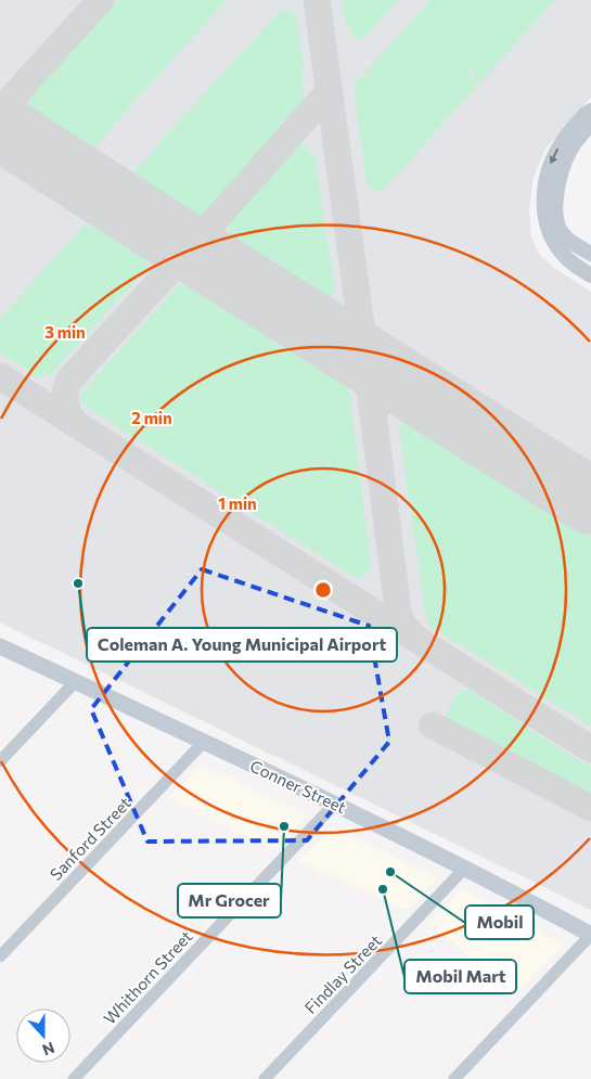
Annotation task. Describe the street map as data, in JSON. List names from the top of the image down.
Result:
{
  "streets": {
    "main road": ["Conner Street"],
    "street": ["Sanford Street", "Findlay Street", "Whithorn Street"]
  },
  "crossings": [
    ["Conner Street", "Sanford Street"],
    ["Conner Street", "Findlay Street"],
    ["Conner Street", "Whithorn Street"]
  ],
  "places": [
    "Coleman A. Young Municipal Airport",
    "Mr Grocer",
    "Mobil",
    "Mobil Mart"
  ],
  "north": "bottom",
  "rings": ["3 min", "2 min", "1 min"]
}
